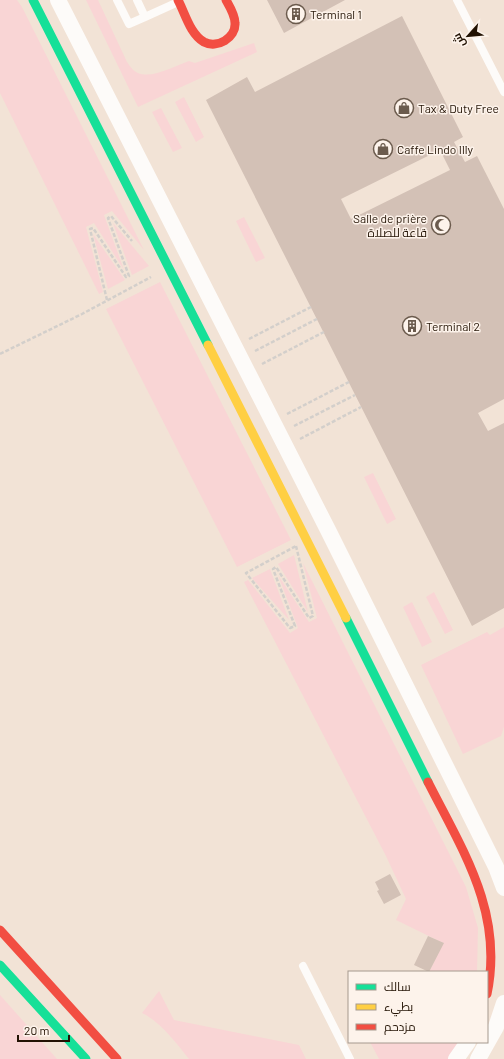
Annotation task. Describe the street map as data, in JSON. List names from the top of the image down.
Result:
{
  "places": {
    "building": ["Terminal 1", "Terminal 2"],
    "shop": ["Tax & Duty Free", "Caffe Lindo Illy"],
    "mosque": ["Salle de prière قاعة للصلاة"]
  },
  "legend": ["سالك", "بطيء", "مزدحم"],
  "scale_bar": "20 m",
  "north": "bottom left"
}
